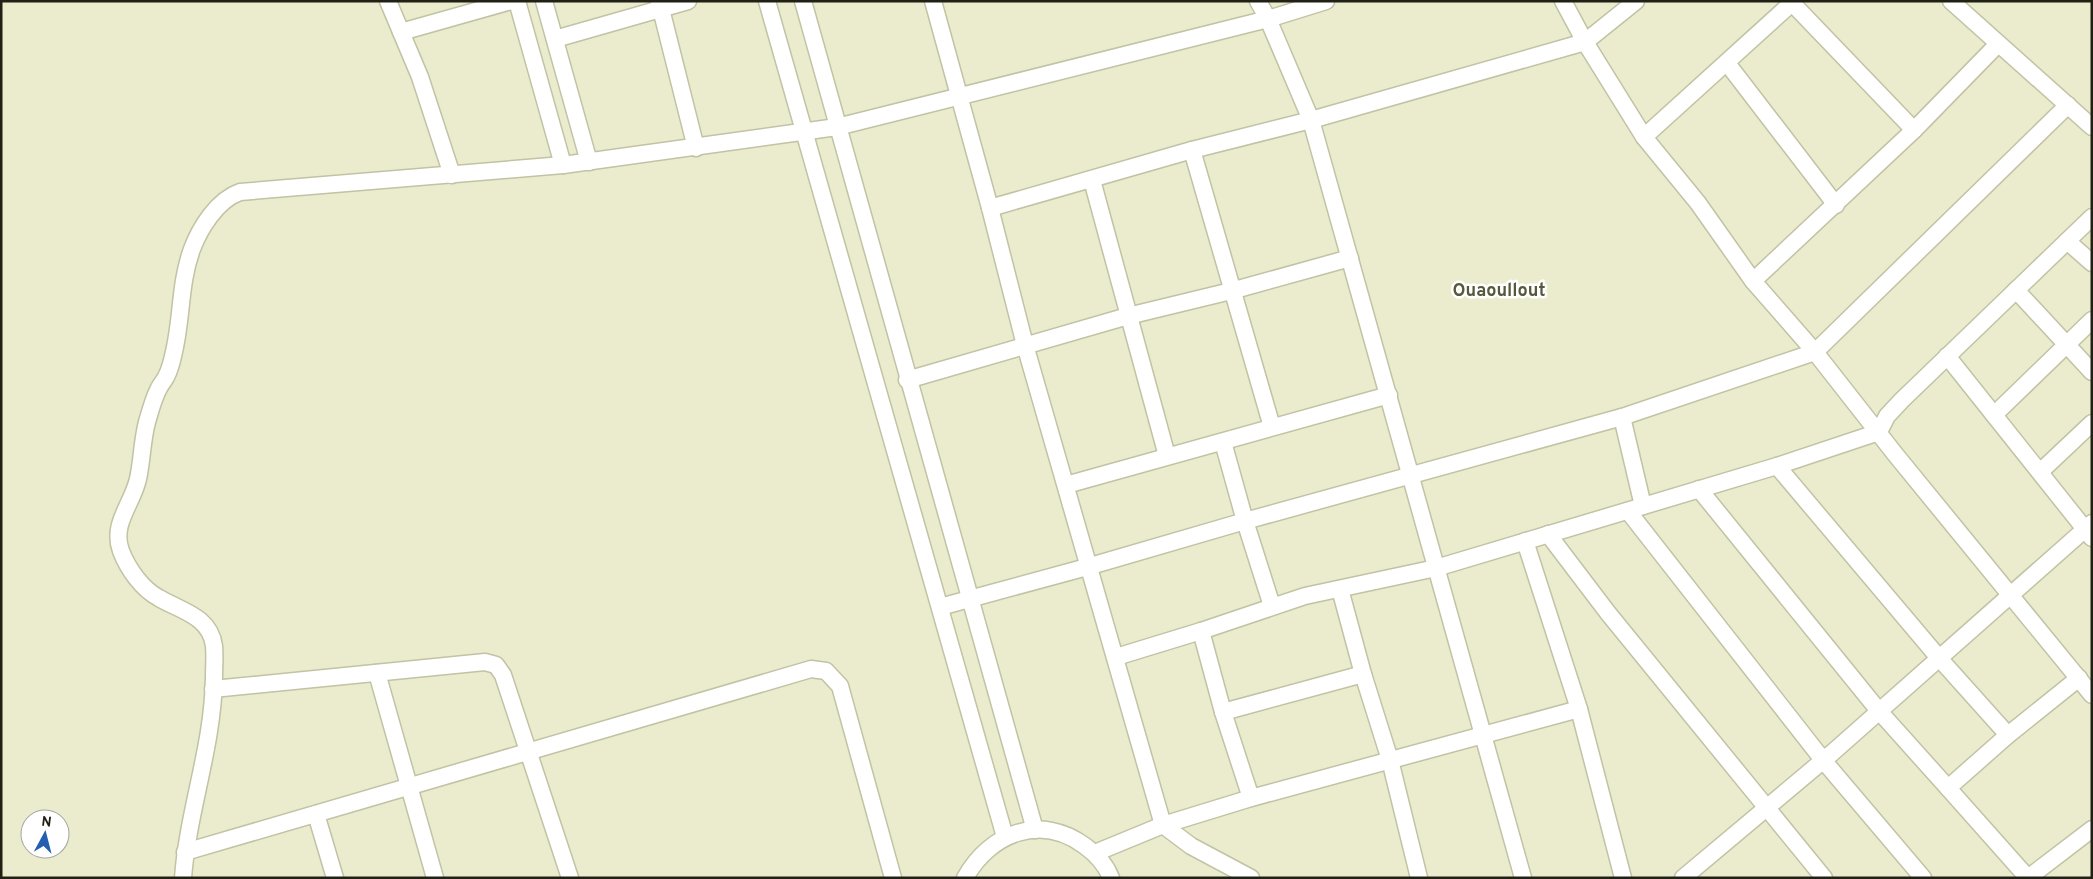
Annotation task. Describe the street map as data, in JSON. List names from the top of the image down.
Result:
{
  "districts": ["Ouaoullout"],
  "north": "top"
}
